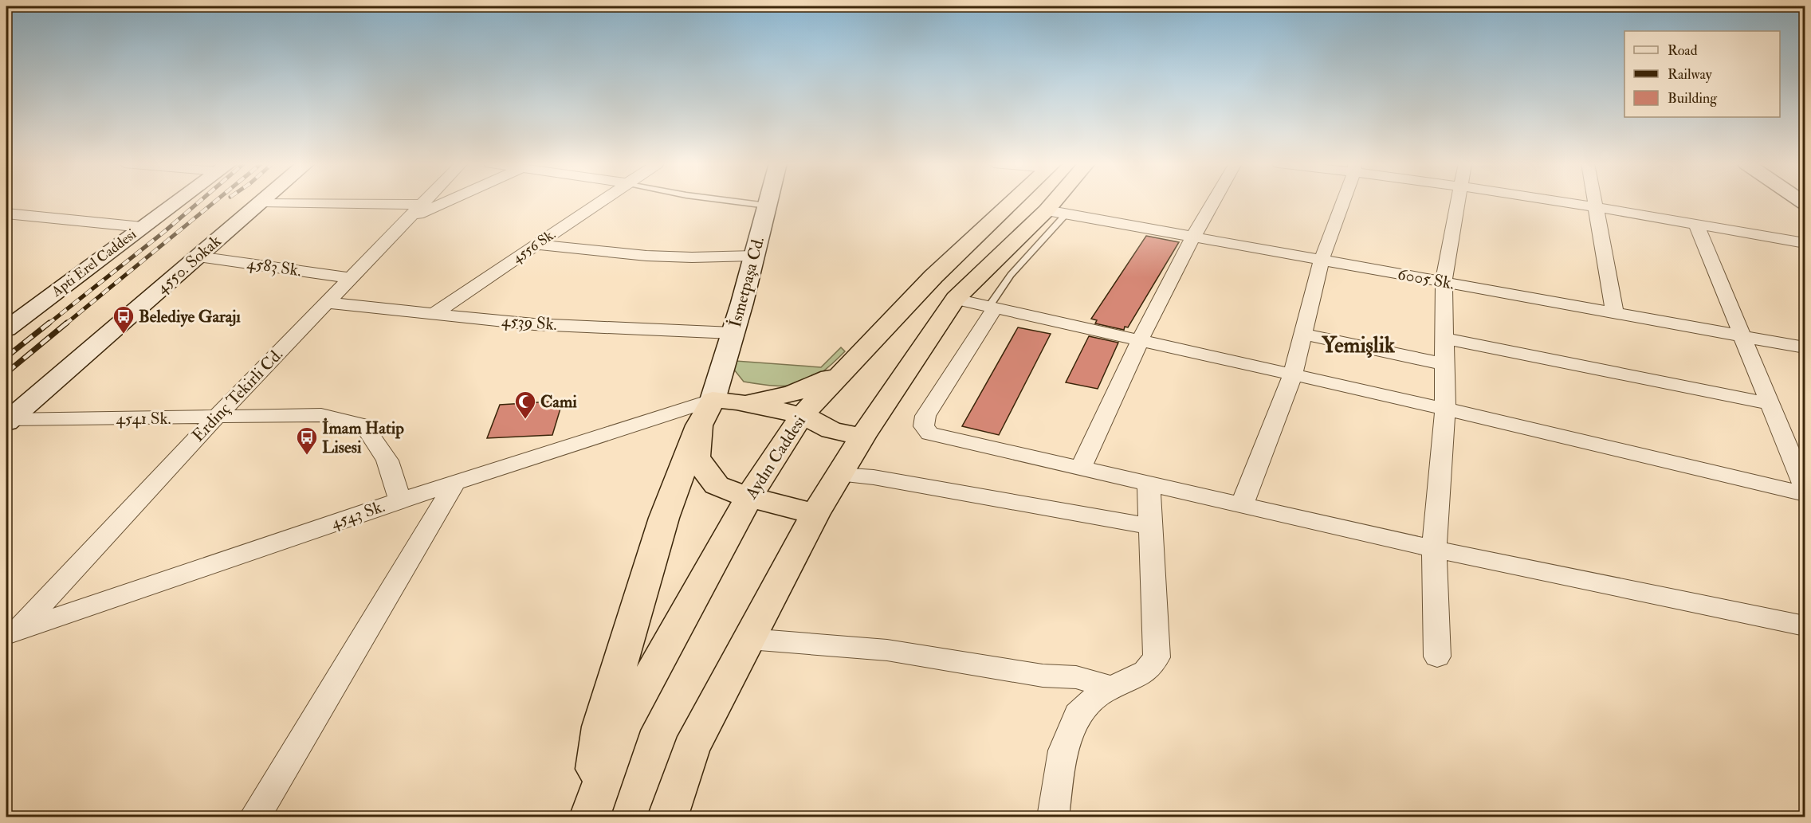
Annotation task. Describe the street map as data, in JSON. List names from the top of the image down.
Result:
{
  "streets": {
    "highway": ["Aydın Caddesi"],
    "street": [
      "4556 Sk.",
      "Apti Erel Caddesi",
      "4550. Sokak",
      "4583 Sk.",
      "6005 Sk.",
      "İsmetpaşa Cd.",
      "4539 Sk.",
      "Erdinç Tekirli Cd.",
      "4541 Sk.",
      "4543 Sk."
    ]
  },
  "crossings": [
    ["4556 Sk.", "4539 Sk."],
    ["4550. Sokak", "4583 Sk."],
    ["4550. Sokak", "4541 Sk."],
    ["4583 Sk.", "Erdinç Tekirli Cd."],
    ["İsmetpaşa Cd.", "4539 Sk."],
    ["İsmetpaşa Cd.", "4543 Sk."],
    ["4539 Sk.", "Erdinç Tekirli Cd."],
    ["Erdinç Tekirli Cd.", "4541 Sk."],
    ["Erdinç Tekirli Cd.", "4543 Sk."],
    ["4541 Sk.", "4543 Sk."]
  ],
  "districts": ["Yemişlik"],
  "places": {
    "bus stop": ["Belediye Garajı", "İmam Hatip Lisesi"],
    "mosque": ["Cami"]
  },
  "legend": ["Road", "Railway", "Building"]
}
